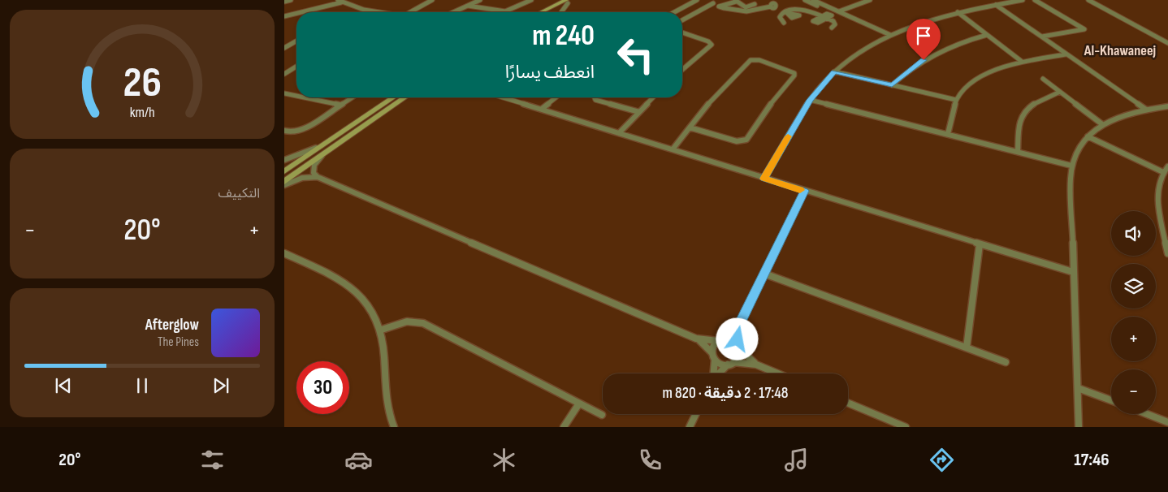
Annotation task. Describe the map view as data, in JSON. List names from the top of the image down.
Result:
{
  "districts": ["Al-Khawaneej"],
  "page": {
    "turn": ["240 m", "انعطف يسارًا"],
    "tile": "التكييف",
    "map_buttons": ["+", "−"],
    "heat": ["−", "20°", "+"],
    "song": ["Afterglow", "The Pines"],
    "limit": "30",
    "trip": "17:48 · 2 دقيقة · 820 m",
    "tabs": ["17:46", "20°"],
    "gauge": ["26", "km/h"]
  }
}
